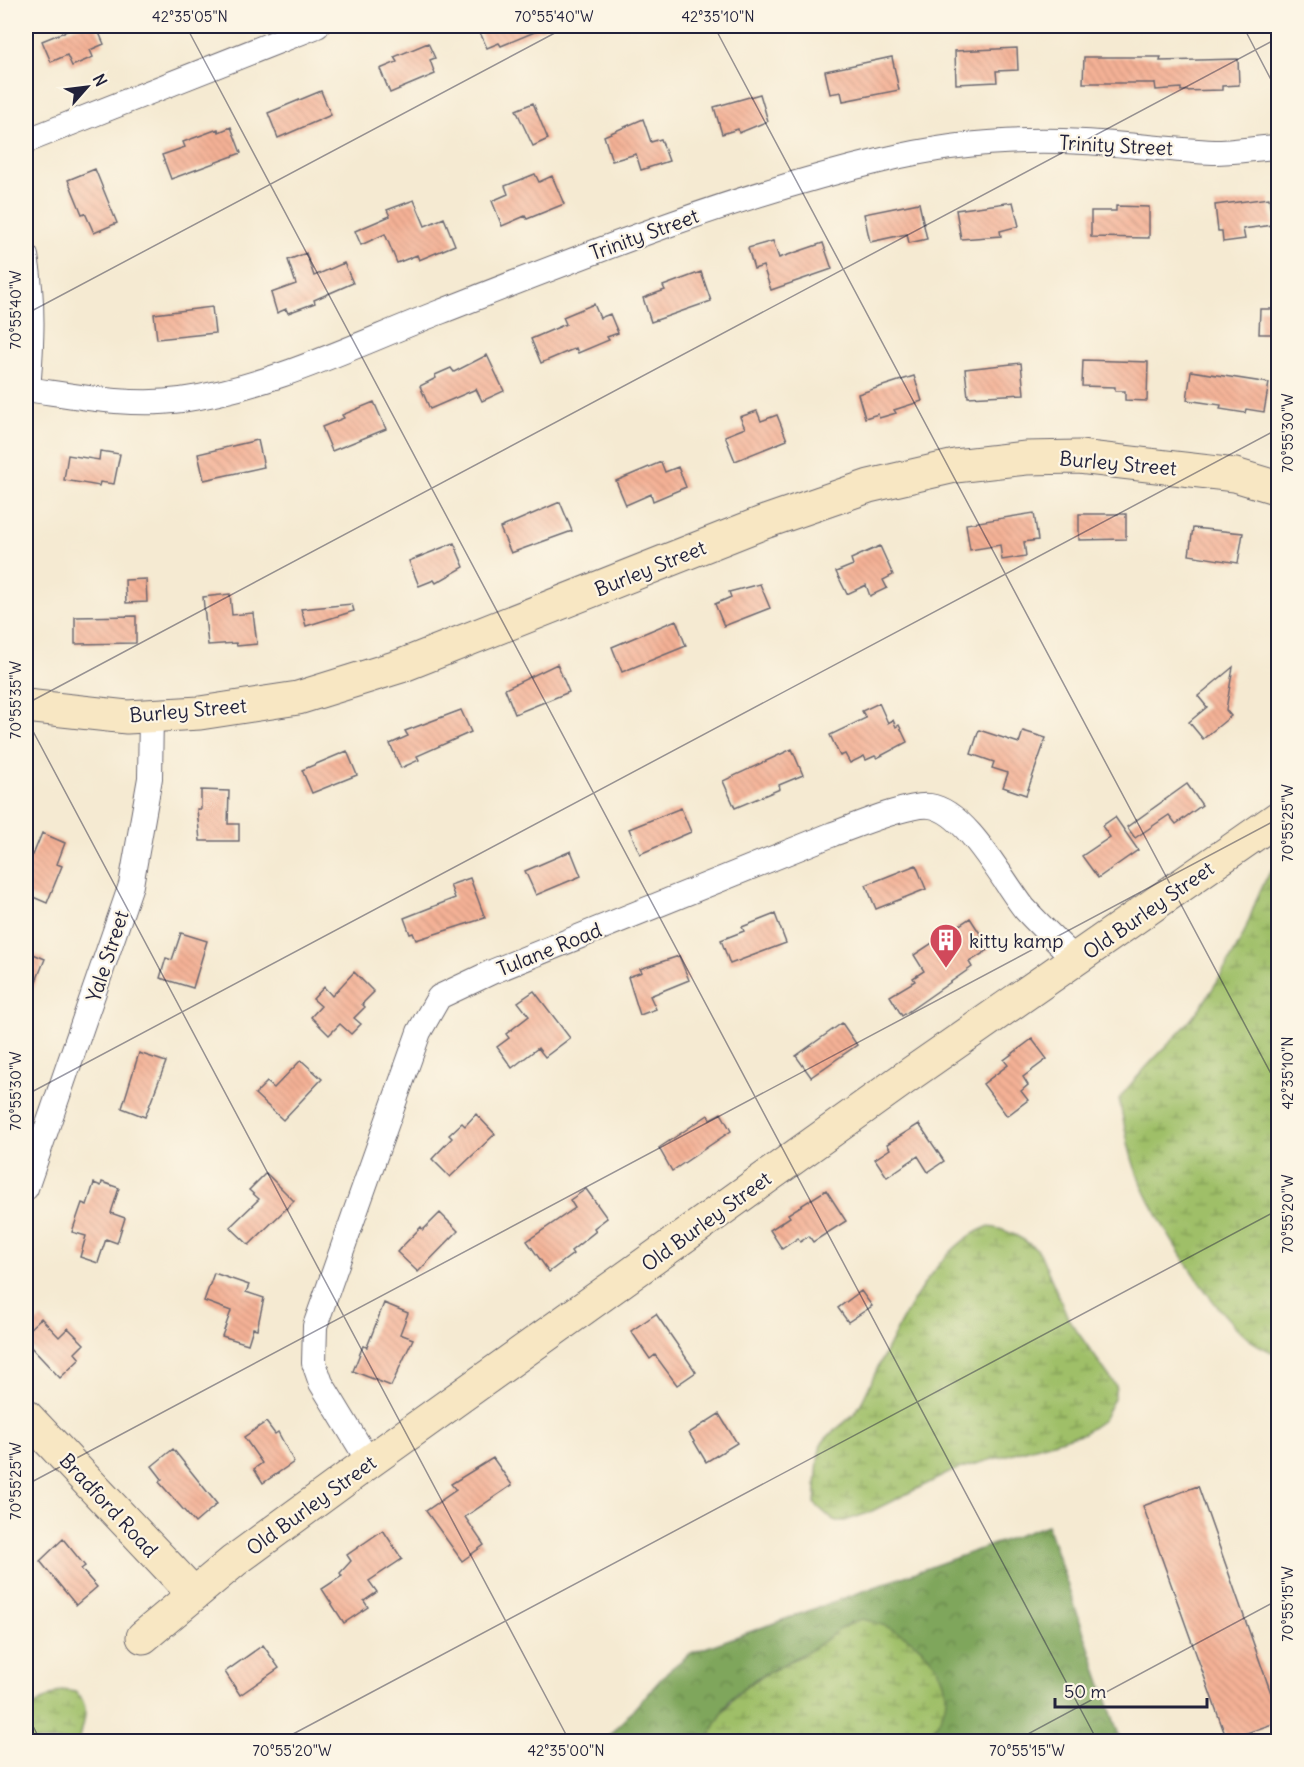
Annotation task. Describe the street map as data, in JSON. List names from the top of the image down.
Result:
{
  "streets": {
    "street": [
      "Trinity Street",
      "Burley Street",
      "Old Burley Street",
      "Tulane Road",
      "Yale Street",
      "Bradford Road"
    ]
  },
  "crossings": [
    ["Burley Street", "Yale Street"],
    ["Old Burley Street", "Tulane Road"],
    ["Old Burley Street", "Bradford Road"]
  ],
  "places": {
    "building": ["kitty kamp"]
  },
  "scale_bar": "50 m",
  "north": "top right",
  "coordinates": [
    "42°35'05\"N",
    "70°55'40\"W",
    "42°35'10\"N",
    "70°55'30\"W",
    "70°55'35\"W",
    "70°55'25\"W",
    "70°55'20\"W",
    "70°55'15\"W",
    "42°35'00\"N"
  ]
}
